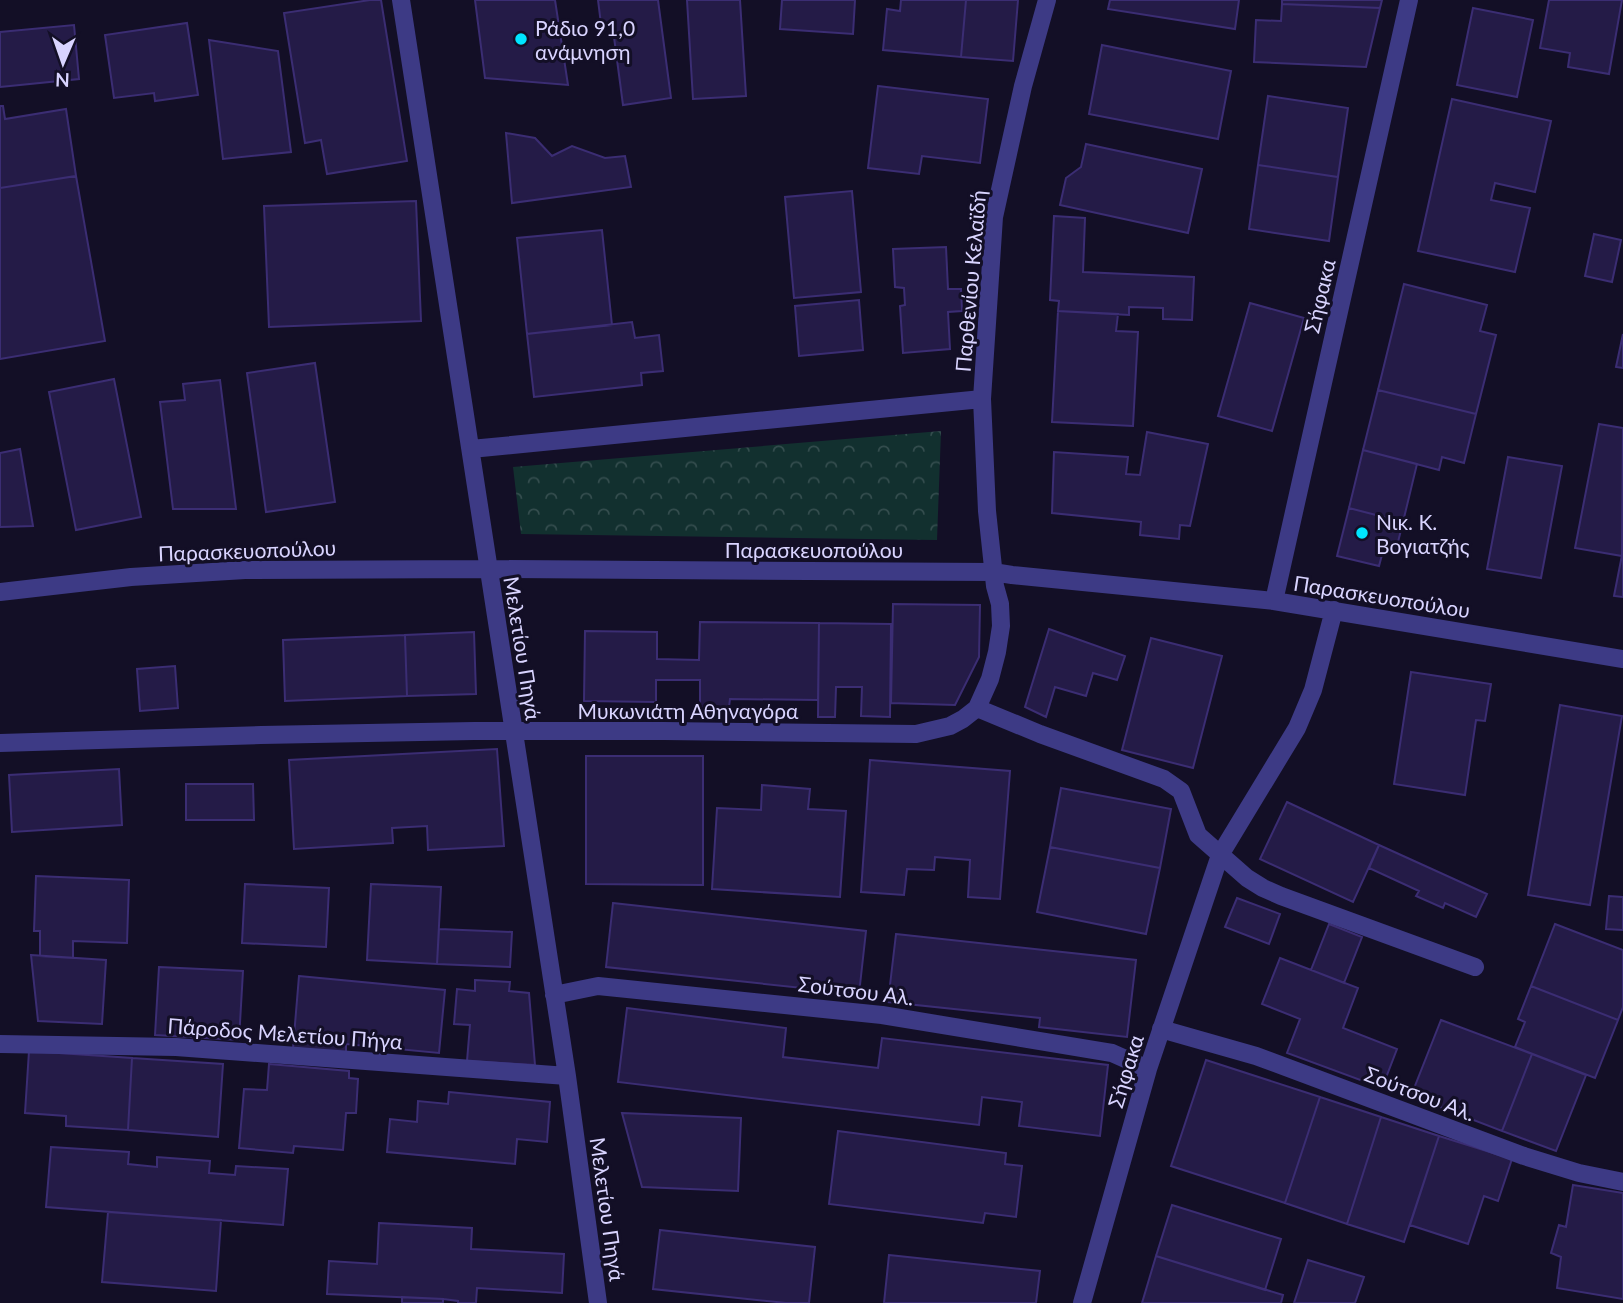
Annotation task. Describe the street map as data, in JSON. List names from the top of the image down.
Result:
{
  "streets": {
    "street": [
      "Παρθενίου Κελαϊδή",
      "Σήφακα",
      "Παρασκευοπούλου",
      "Μελετίου Πηγά",
      "Μυκωνιάτη Αθηναγόρα",
      "Σούτσου Αλ.",
      "Πάροδος Μελετίου Πήγα"
    ]
  },
  "crossings": [
    ["Παρθενίου Κελαϊδή", "Παρασκευοπούλου"],
    ["Σήφακα", "Παρασκευοπούλου"],
    ["Σήφακα", "Σούτσου Αλ."],
    ["Παρασκευοπούλου", "Μελετίου Πηγά"],
    ["Μελετίου Πηγά", "Μυκωνιάτη Αθηναγόρα"],
    ["Μελετίου Πηγά", "Σούτσου Αλ."],
    ["Μελετίου Πηγά", "Πάροδος Μελετίου Πήγα"]
  ],
  "places": ["Ράδιο 91,0 ανάμνηση", "Νικ. Κ. Βογιατζής"],
  "north": "bottom"
}
